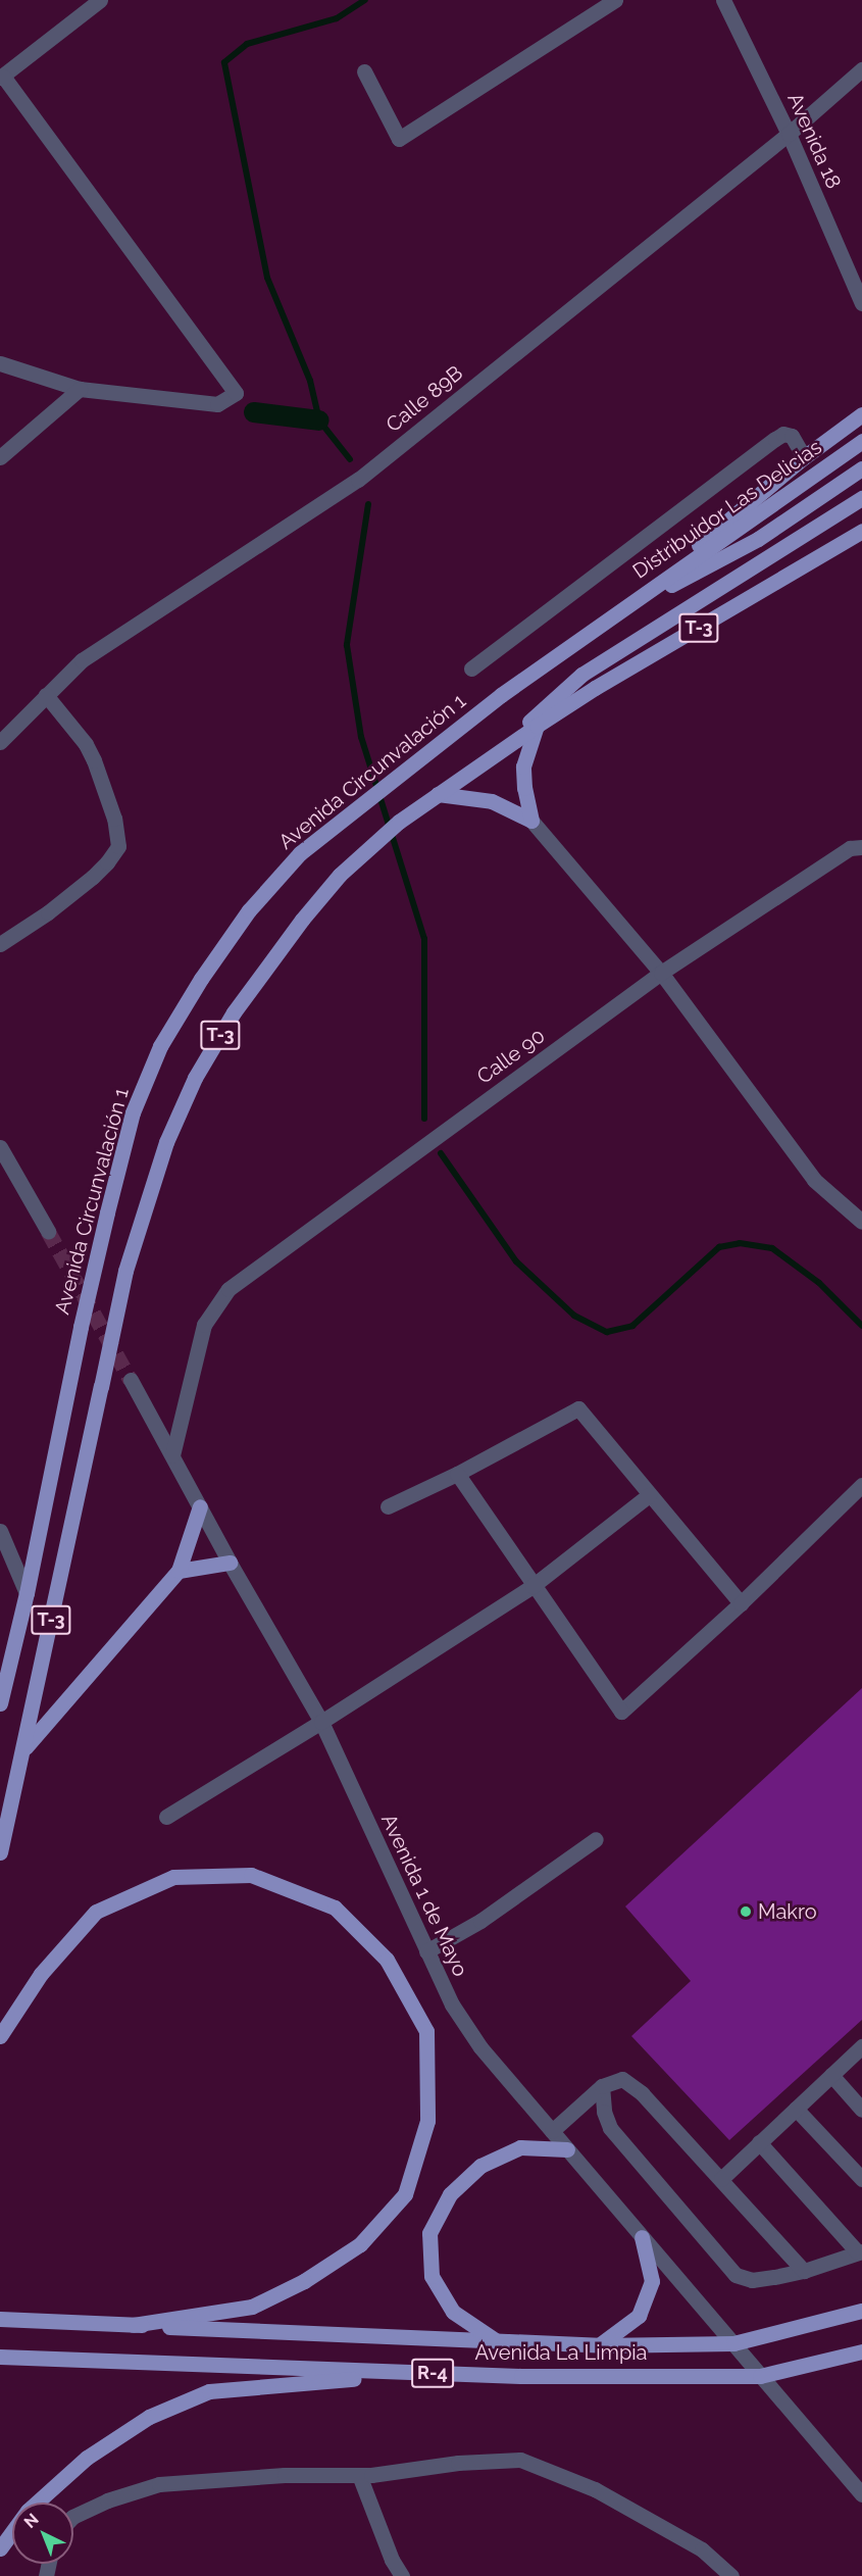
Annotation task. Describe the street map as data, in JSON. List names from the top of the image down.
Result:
{
  "streets": {
    "main road": [
      "Distribuidor Las Delicias",
      "T-3",
      "Avenida Circunvalación 1",
      "Avenida La Limpia",
      "R-4"
    ],
    "street": [
      "Avenida 18",
      "Calle 89B",
      "Calle 90",
      "Avenida 1 de Mayo"
    ]
  },
  "crossings": [
    ["Avenida 18", "Calle 89B"],
    ["Distribuidor Las Delicias", "Avenida Circunvalación 1"],
    ["Calle 90", "Avenida 1 de Mayo"],
    ["Avenida 1 de Mayo", "Avenida La Limpia"],
    ["Avenida La Limpia", "R-4"]
  ],
  "places": ["Makro"],
  "north": "top left"
}
